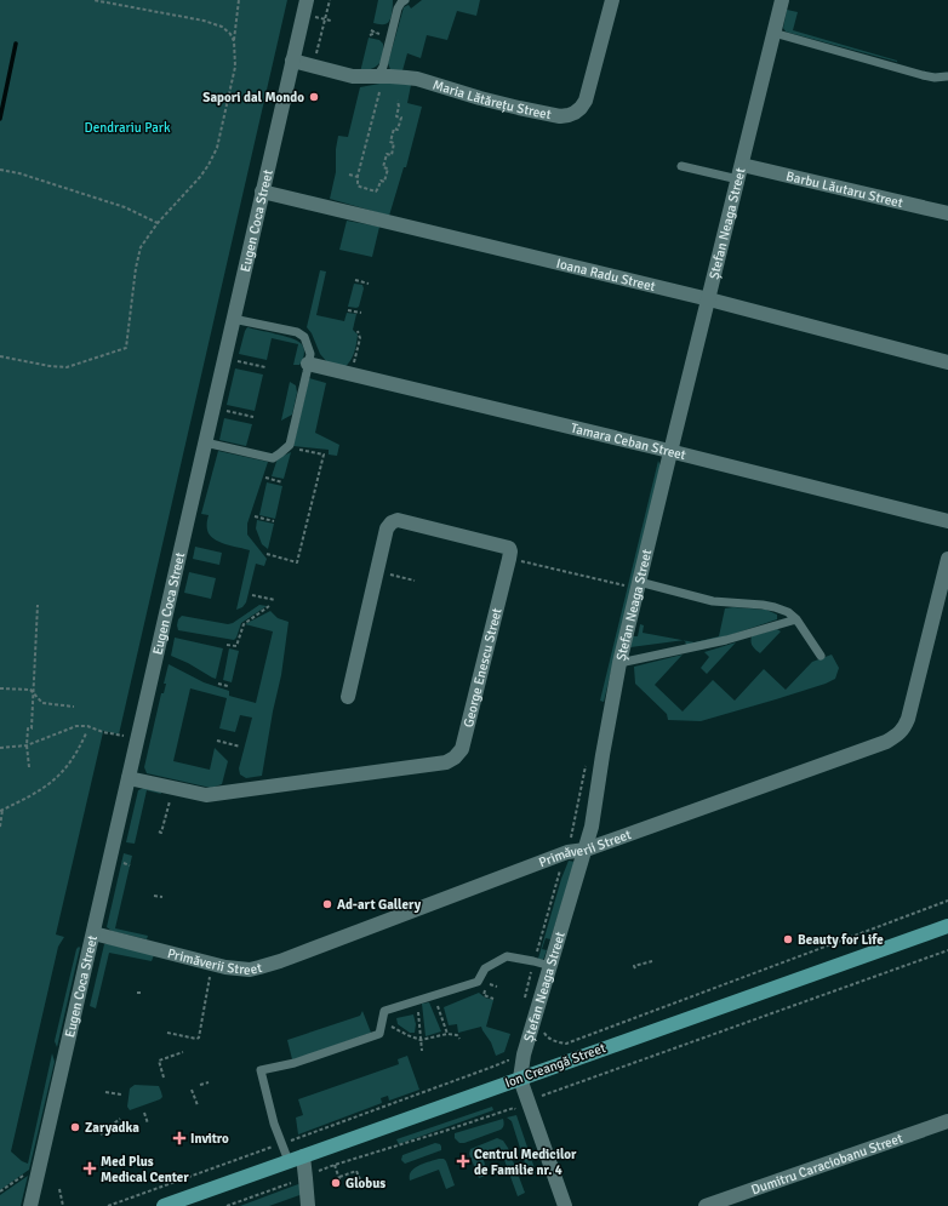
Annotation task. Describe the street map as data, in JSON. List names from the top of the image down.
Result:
{
  "streets": {
    "main road": ["Ion Creangă Street"],
    "street": [
      "Maria Lătărețu Street",
      "Barbu Lăutaru Street",
      "Eugen Coca Street",
      "Ștefan Neaga Street",
      "Ioana Radu Street",
      "Tamara Ceban Street",
      "George Enescu Street",
      "Primăverii Street",
      "Dumitru Caraciobanu Street"
    ]
  },
  "crossings": [
    ["Maria Lătărețu Street", "Eugen Coca Street"],
    ["Barbu Lăutaru Street", "Ștefan Neaga Street"],
    ["Eugen Coca Street", "Ioana Radu Street"],
    ["Eugen Coca Street", "George Enescu Street"],
    ["Eugen Coca Street", "Primăverii Street"],
    ["Ștefan Neaga Street", "Ioana Radu Street"],
    ["Ștefan Neaga Street", "Tamara Ceban Street"],
    ["Ștefan Neaga Street", "Primăverii Street"],
    ["Ștefan Neaga Street", "Ion Creangă Street"]
  ],
  "parks": ["Dendrariu Park"],
  "places": {
    "other": [
      "Sapori dal Mondo",
      "Ad-art Gallery",
      "Beauty for Life",
      "Zaryadka",
      "Globus"
    ],
    "health": ["Invitro", "Centrul Medicilor de Familie nr. 4", "Med Plus Medical Center"]
  }
}
